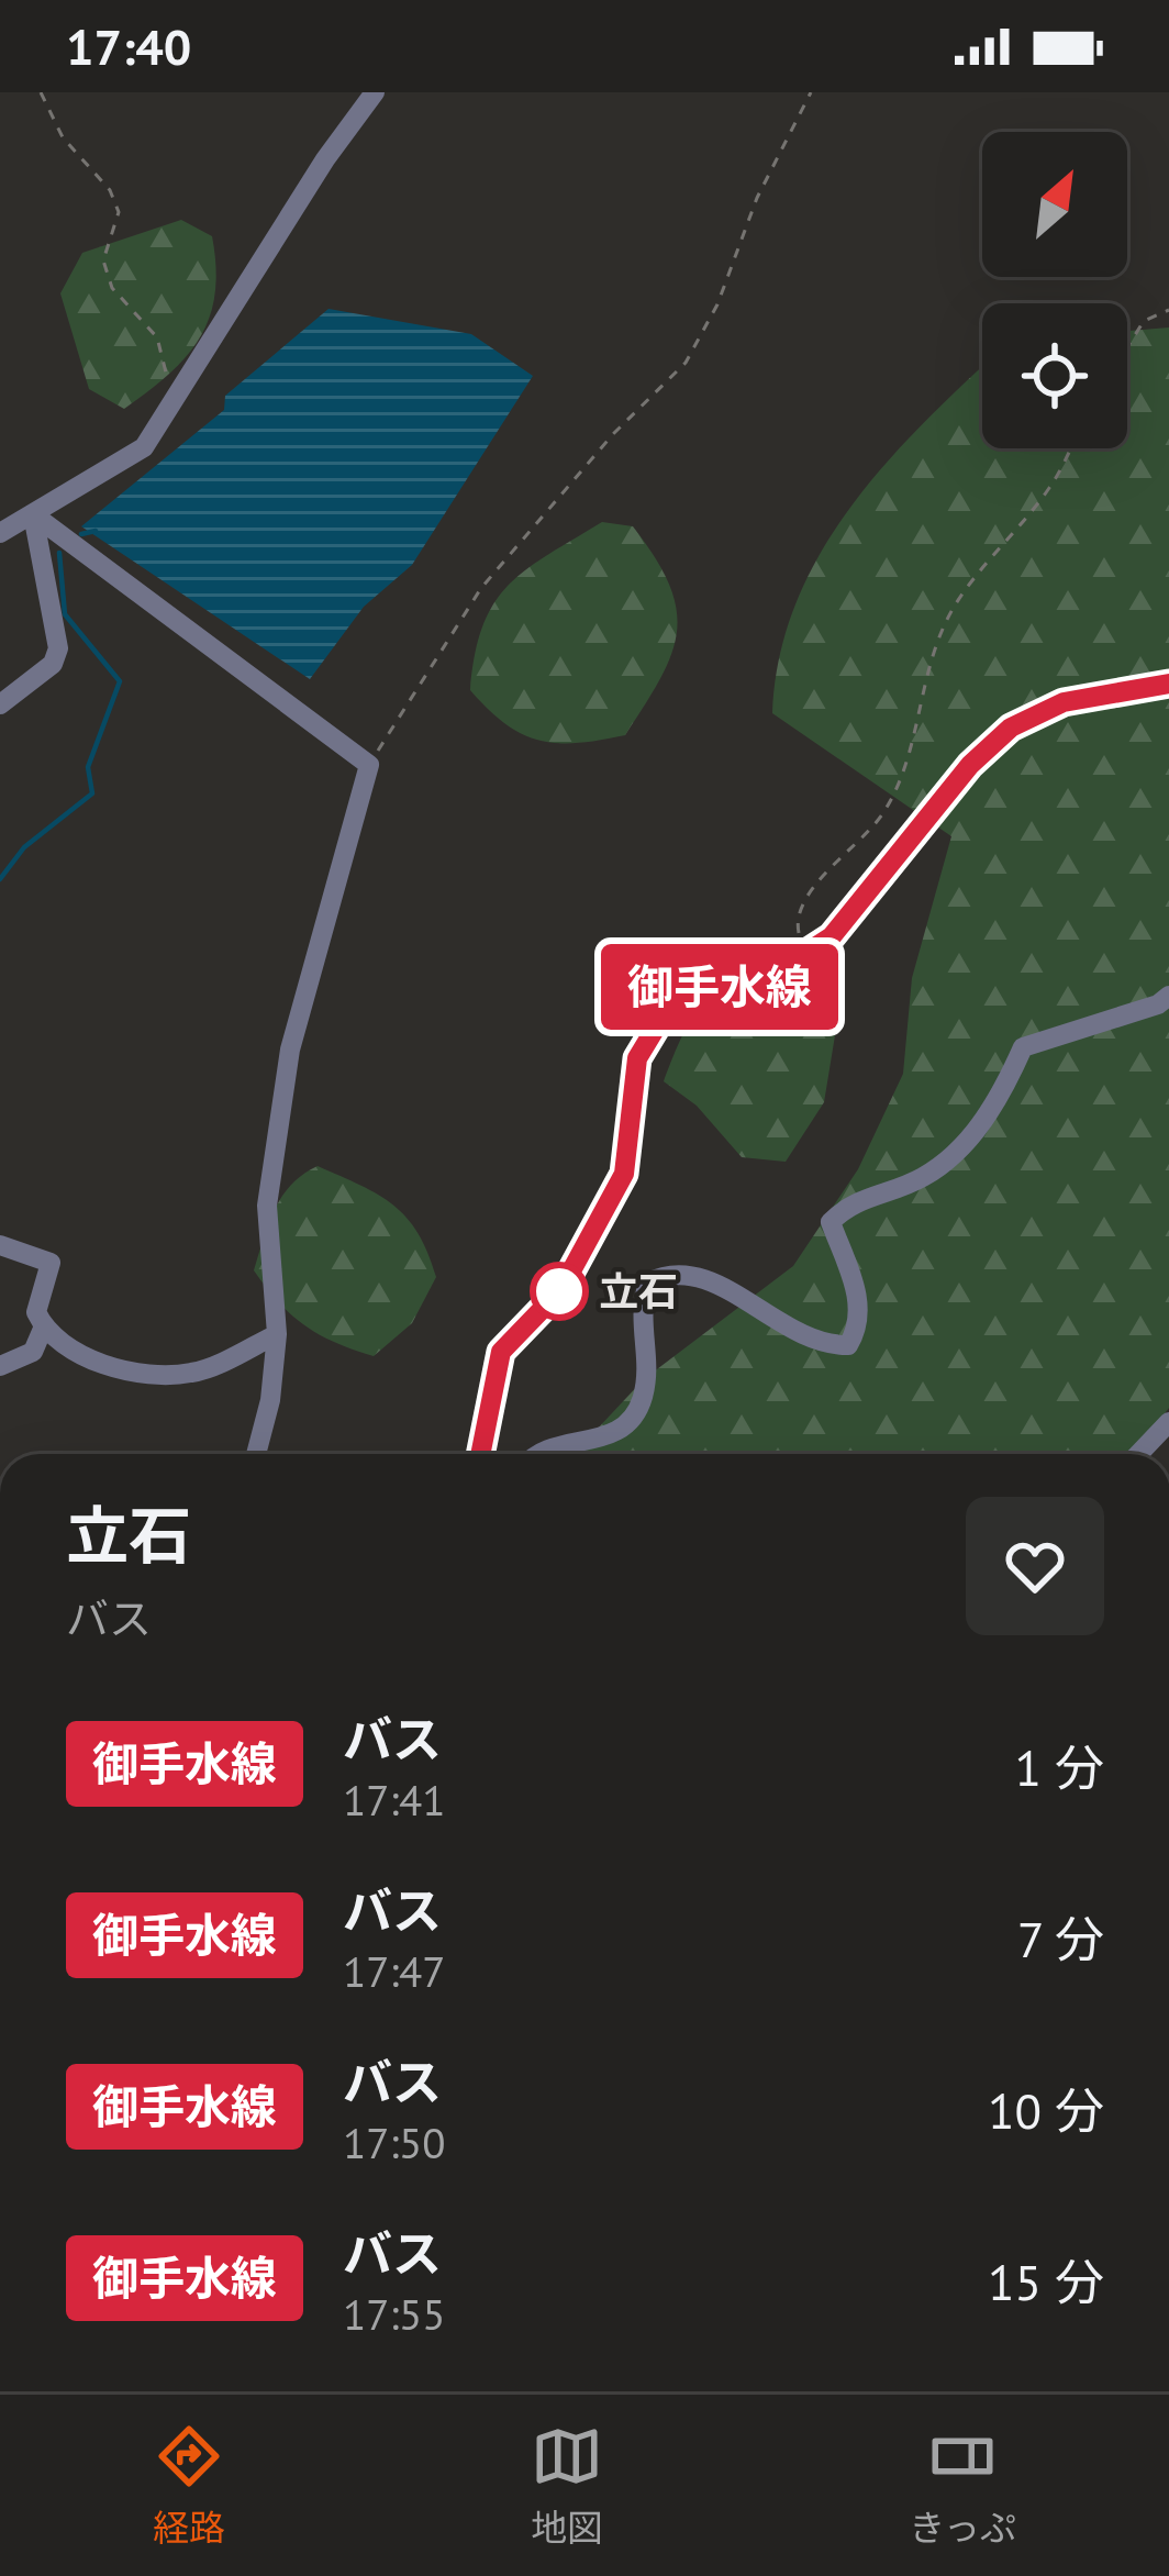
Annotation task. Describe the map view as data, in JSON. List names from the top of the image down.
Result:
{
  "places": ["立石"],
  "lines": ["bus line 御手水線"],
  "north": "top right",
  "page": {
    "status": "17:40",
    "on_map": "御手水線",
    "heading": ["立石", "バス"],
    "list": [
      {
        "mark": "御手水線",
        "name": "バス",
        "note": "17:41",
        "value": "1 分"
      },
      {
        "mark": "御手水線",
        "name": "バス",
        "note": "17:47",
        "value": "7 分"
      },
      {
        "mark": "御手水線",
        "name": "バス",
        "note": "17:50",
        "value": "10 分"
      },
      {
        "mark": "御手水線",
        "name": "バス",
        "note": "17:55",
        "value": "15 分"
      }
    ],
    "tabs": ["経路", "地図", "きっぷ"]
  }
}
